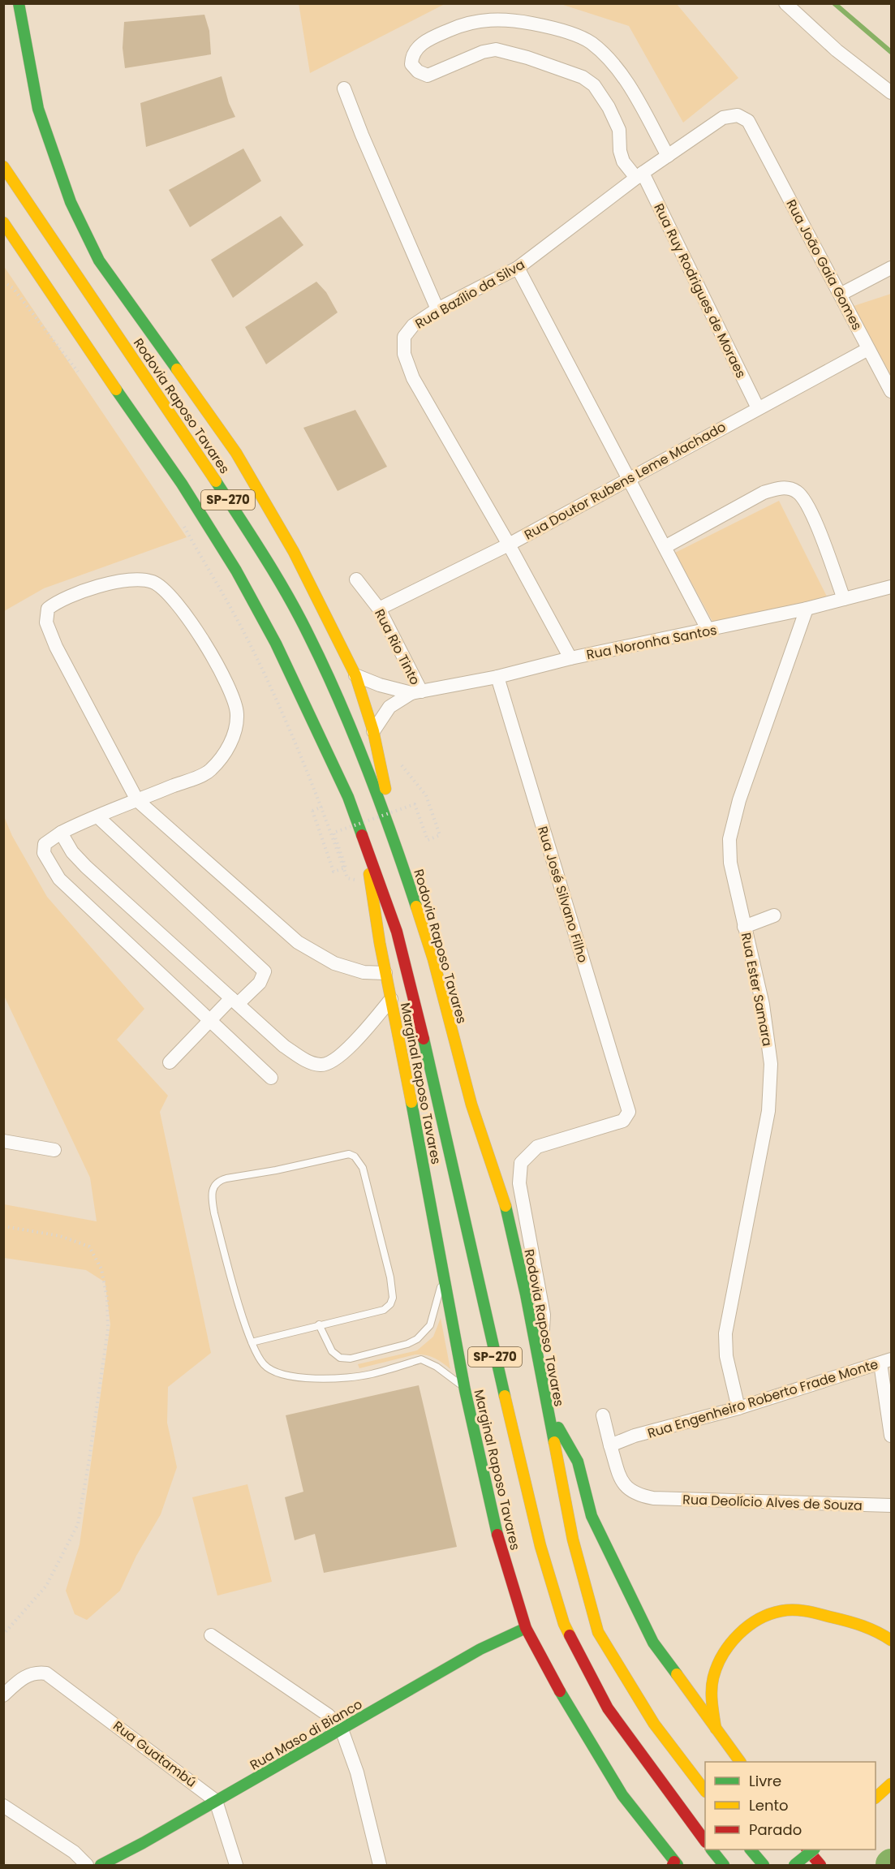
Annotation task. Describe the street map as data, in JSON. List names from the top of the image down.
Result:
{
  "streets": {
    "main road": [
      "Rodovia Raposo Tavares",
      "SP-270",
      "Marginal Raposo Tavares",
      "Rua Maso di Bianco"
    ],
    "street": [
      "Rua João Gaia Gomes",
      "Rua Ruy Rodrigues de Moraes",
      "Rua Bazílio da Silva",
      "Rua Doutor Rubens Leme Machado",
      "Rua Noronha Santos",
      "Rua Rio Tinto",
      "Rua José Silvano Filho",
      "Rua Ester Samara",
      "Rua Engenheiro Roberto Frade Monte",
      "Rua Deolício Alves de Souza",
      "Rua Guatambú"
    ]
  },
  "crossings": [
    ["Rua João Gaia Gomes", "Rua Bazílio da Silva"],
    ["Rua João Gaia Gomes", "Rua Doutor Rubens Leme Machado"],
    ["Rua Ruy Rodrigues de Moraes", "Rua Bazílio da Silva"],
    ["Rua Ruy Rodrigues de Moraes", "Rua Doutor Rubens Leme Machado"],
    ["Rua Bazílio da Silva", "Rua Doutor Rubens Leme Machado"],
    ["Rua Bazílio da Silva", "Rua Noronha Santos"],
    ["Rodovia Raposo Tavares", "Rua José Silvano Filho"],
    ["Rua Doutor Rubens Leme Machado", "Rua Rio Tinto"],
    ["SP-270", "Marginal Raposo Tavares"],
    ["Rua Noronha Santos", "Rua Rio Tinto"],
    ["Rua Noronha Santos", "Rua José Silvano Filho"],
    ["Rua Noronha Santos", "Rua Ester Samara"],
    ["Rua Ester Samara", "Rua Engenheiro Roberto Frade Monte"],
    ["Marginal Raposo Tavares", "Rua Maso di Bianco"],
    ["Rua Engenheiro Roberto Frade Monte", "Rua Deolício Alves de Souza"],
    ["Rua Maso di Bianco", "Rua Guatambú"]
  ],
  "legend": ["Livre", "Lento", "Parado"]
}
